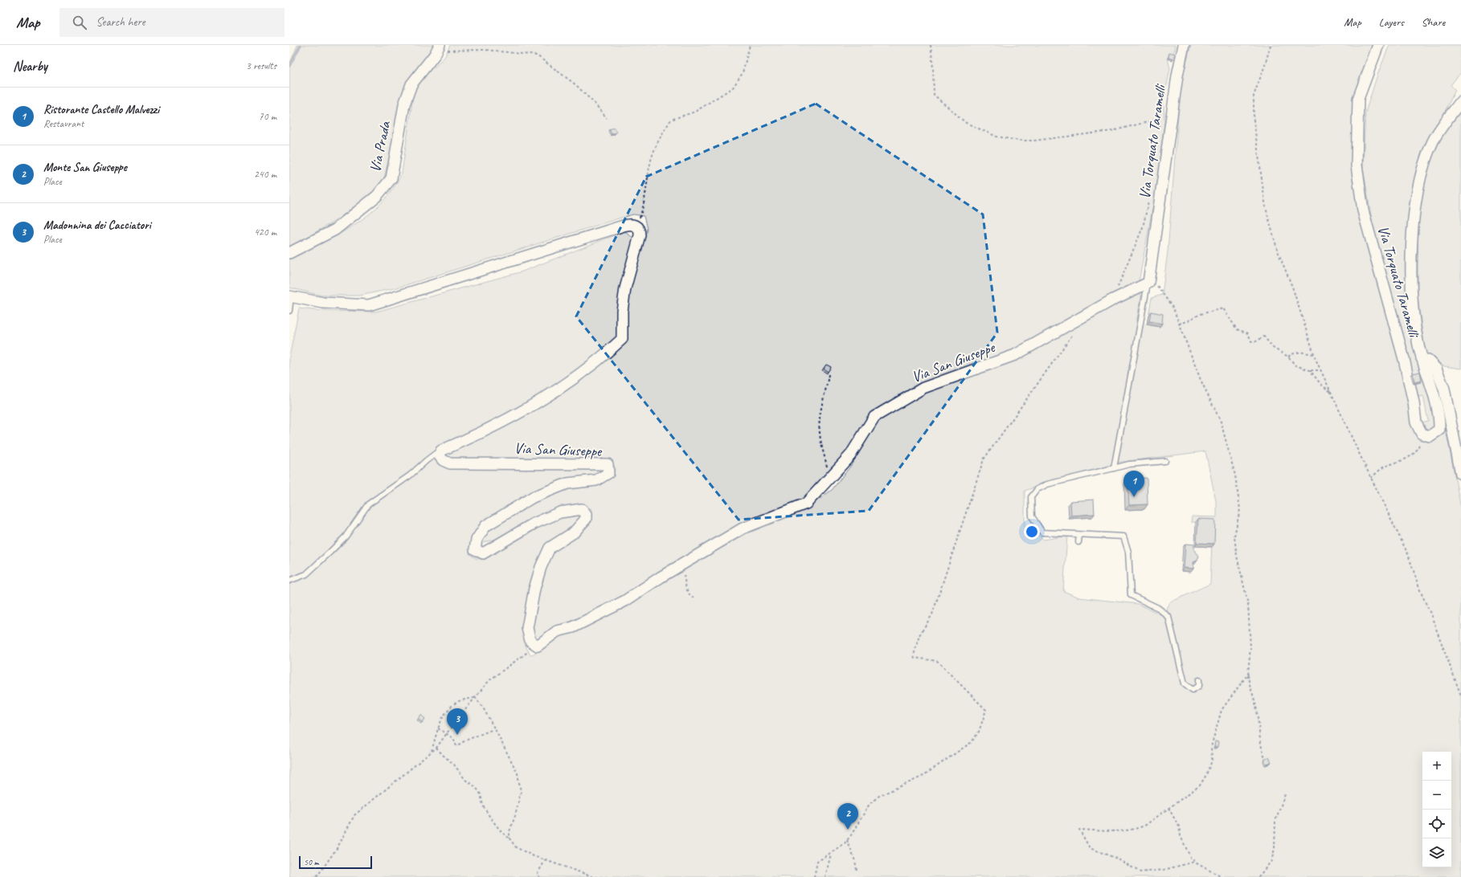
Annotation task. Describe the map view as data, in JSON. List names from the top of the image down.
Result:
{
  "streets": {
    "street": ["Via Torquato Taramelli", "Via Prada", "Via San Giuseppe"]
  },
  "crossings": [
    ["Via Torquato Taramelli", "Via San Giuseppe"]
  ],
  "scale_bar": "50 m",
  "page": {
    "header": "Map",
    "search": "Search here",
    "nav": ["Map", "Layers", "Share"],
    "heading": ["Nearby", "3 results"],
    "list": [
      {
        "mark": "1",
        "name": "Ristorante Castello Malvezzi",
        "note": "Restaurant",
        "value": "70 m"
      },
      {
        "mark": "2",
        "name": "Monte San Giuseppe",
        "note": "Place",
        "value": "240 m"
      },
      {
        "mark": "3",
        "name": "Madonnina dei Cacciatori",
        "note": "Place",
        "value": "420 m"
      }
    ],
    "pins": ["1", "3", "2"],
    "map_buttons": ["+", "−"],
    "scale": "50 m"
  }
}
